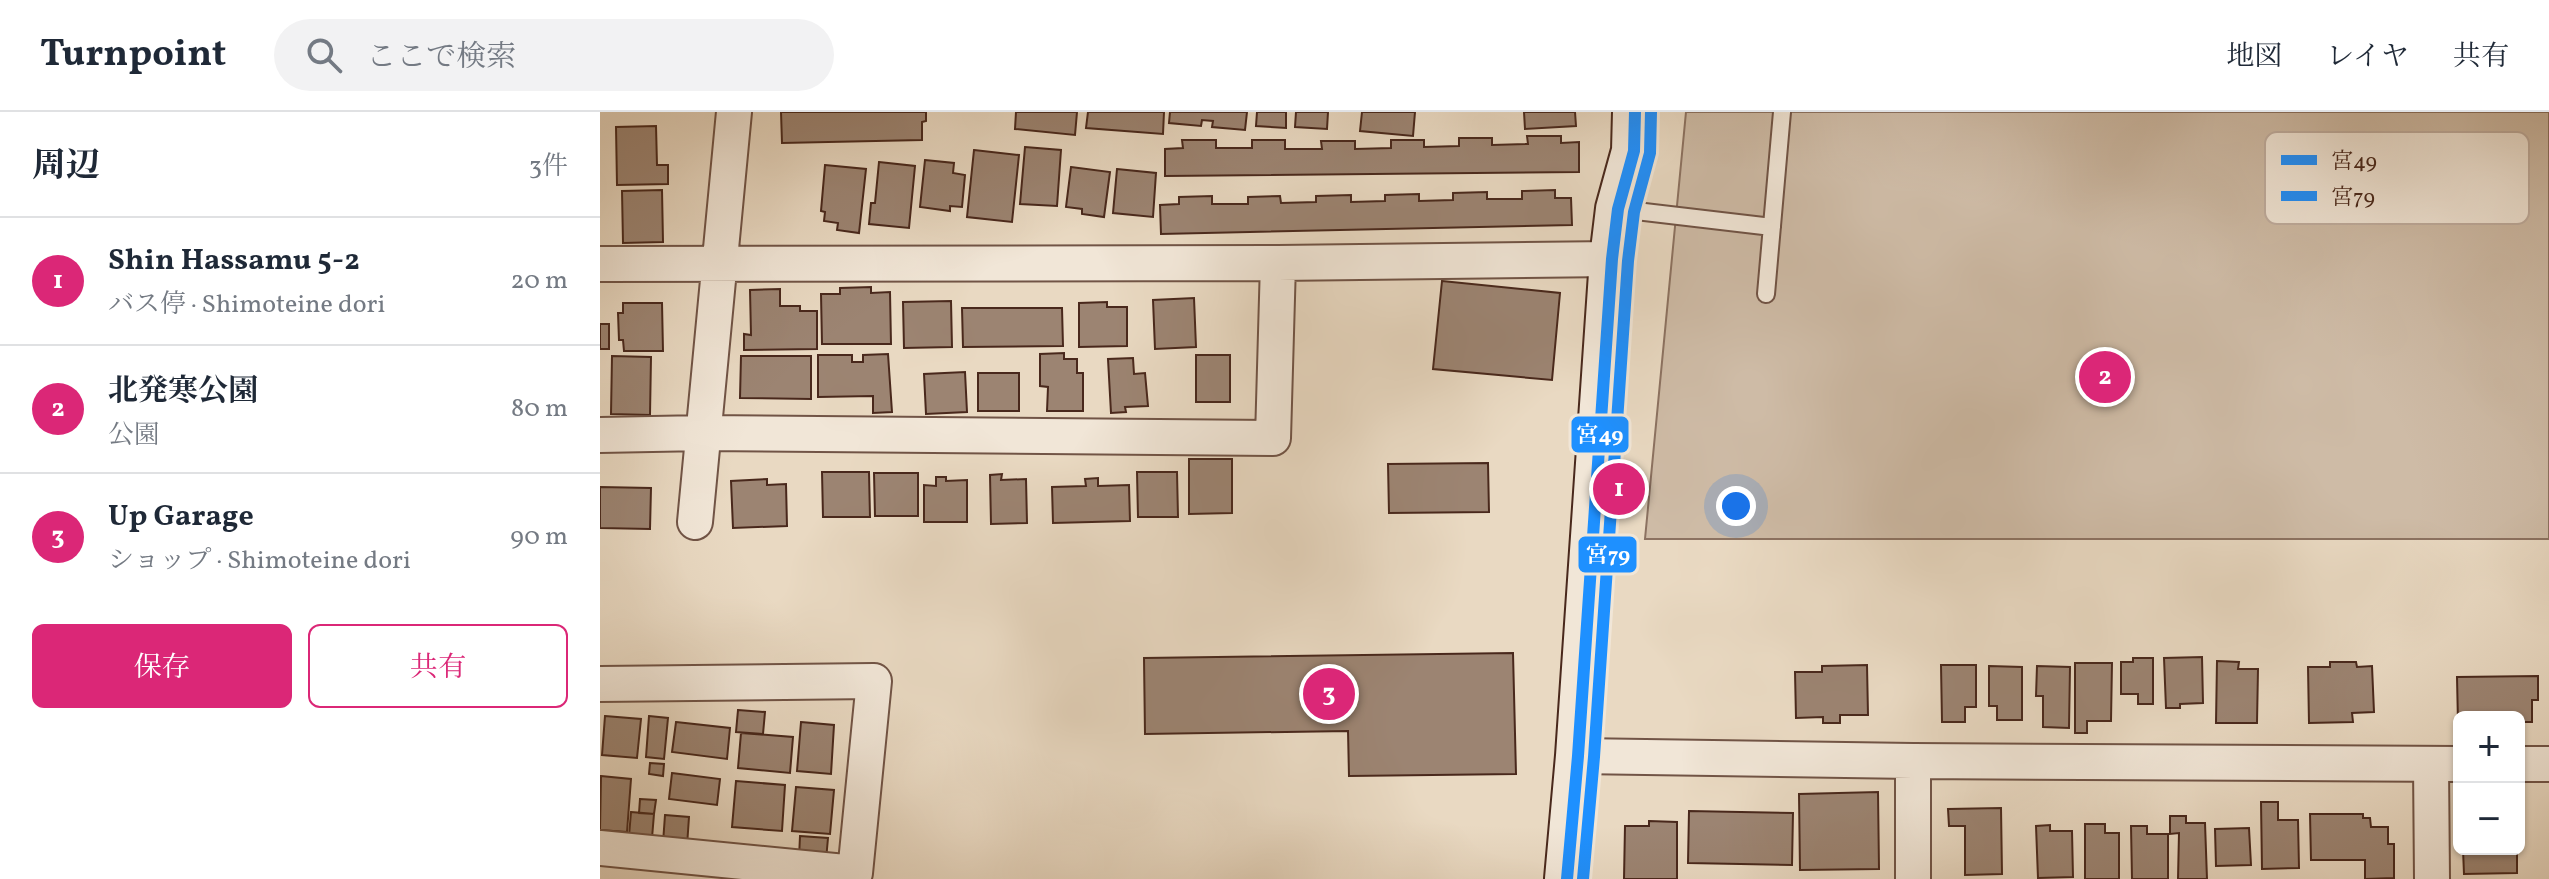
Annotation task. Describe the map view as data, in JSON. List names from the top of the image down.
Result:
{
  "lines": ["transit line 宮49", "transit line 宮79"],
  "legend": ["宮49", "宮79"],
  "page": {
    "header": "Turnpoint",
    "search": "ここで検索",
    "nav": ["地図", "レイヤ", "共有"],
    "heading": ["周辺", "3件"],
    "list": [
      {
        "mark": "1",
        "name": "Shin Hassamu 5-2",
        "note": "バス停 · Shimoteine dori",
        "value": "20 m"
      },
      {
        "mark": "2",
        "name": "北発寒公園",
        "note": "公園",
        "value": "80 m"
      },
      {
        "mark": "3",
        "name": "Up Garage",
        "note": "ショップ · Shimoteine dori",
        "value": "90 m"
      }
    ],
    "pins": ["2", "1", "3"],
    "buttons": ["保存", "共有"],
    "map_buttons": ["+", "−"]
  }
}
